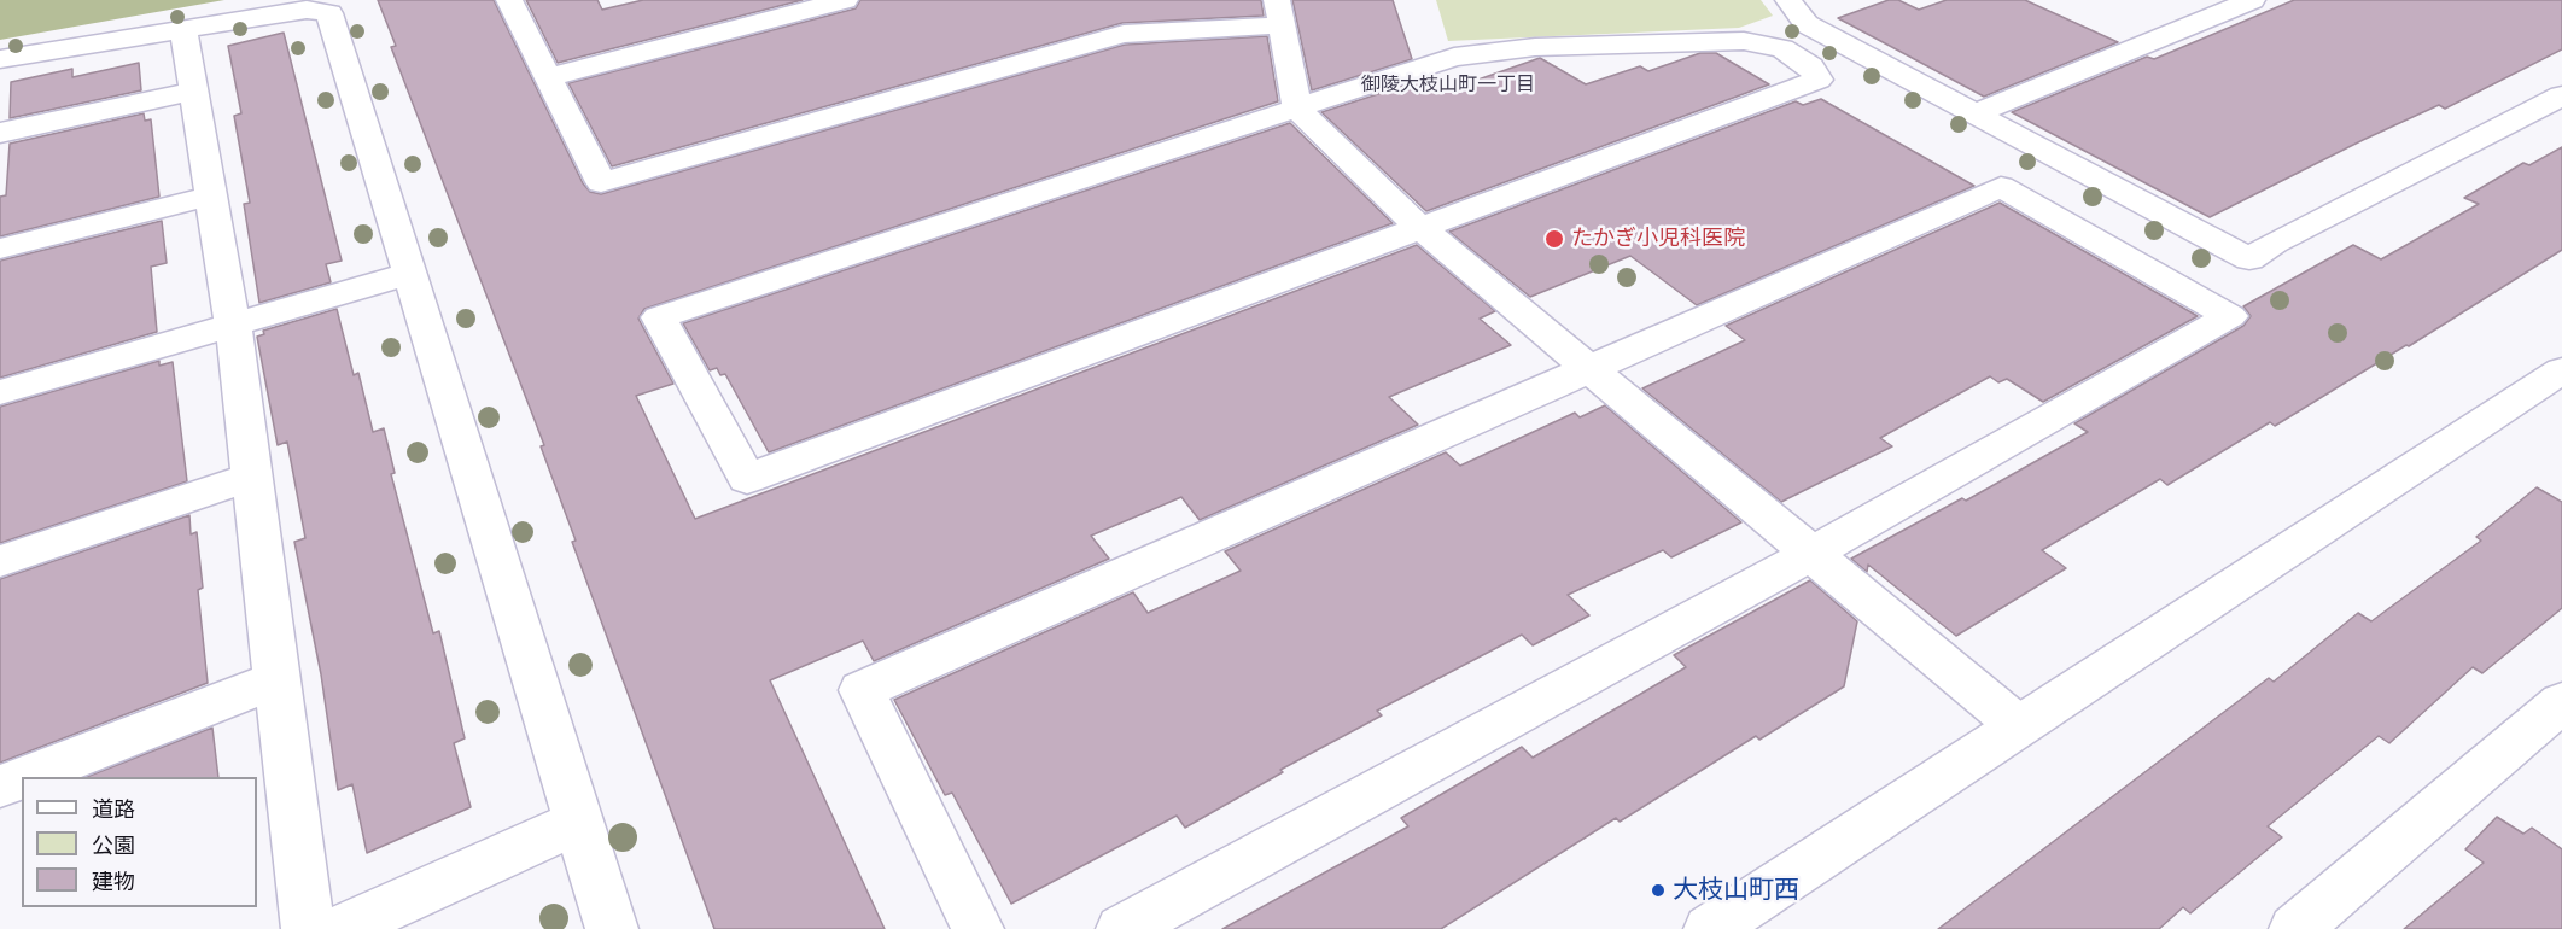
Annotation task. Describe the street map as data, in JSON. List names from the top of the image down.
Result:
{
  "districts": ["御陵大枝山町一丁目"],
  "places": ["たかぎ小児科医院", "大枝山町西"],
  "legend": ["道路", "公園", "建物"]
}
